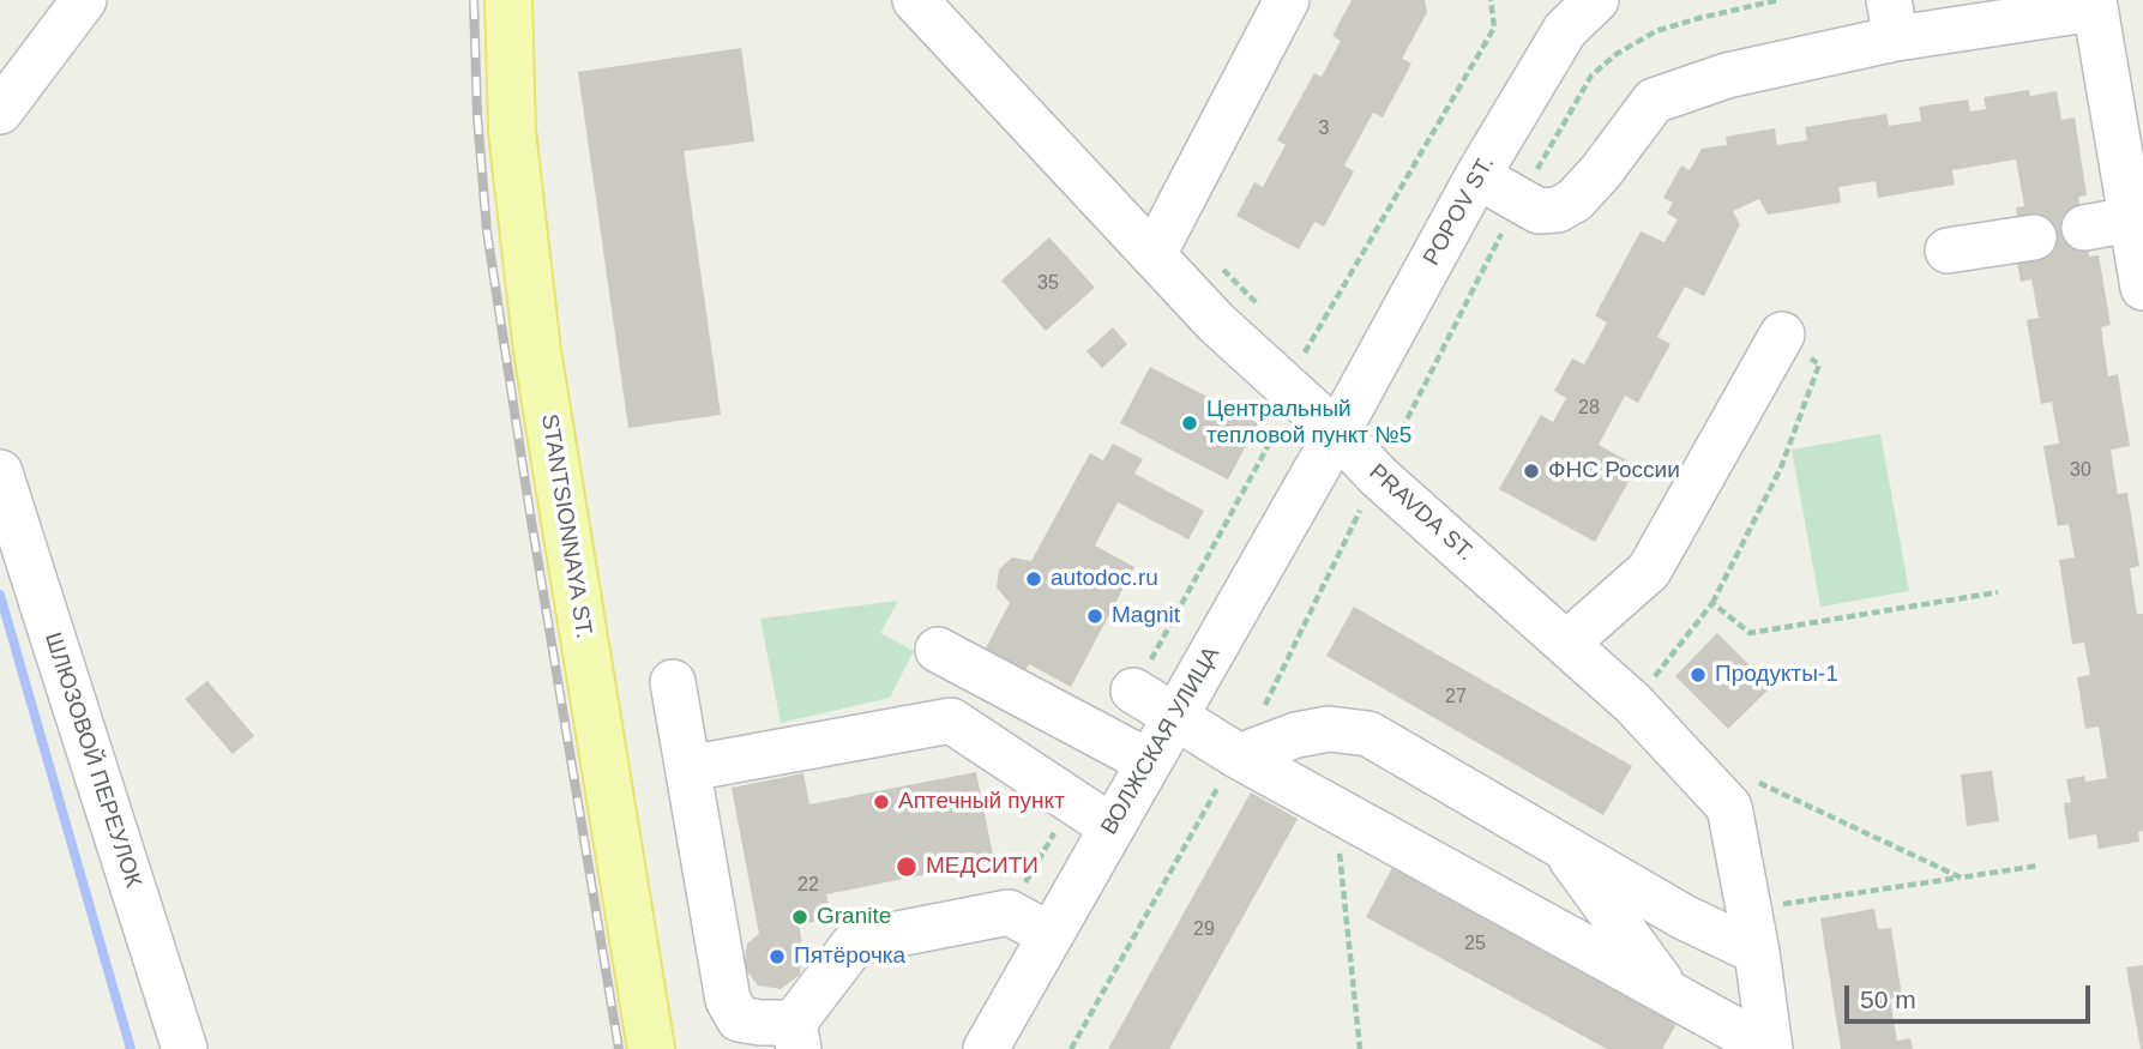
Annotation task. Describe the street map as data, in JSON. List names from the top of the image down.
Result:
{
  "streets": {
    "main road": ["STANTSIONNAYA ST."],
    "street": [
      "POPOV ST.",
      "PRAVDA ST.",
      "ВОЛЖСКАЯ УЛИЦА",
      "ШЛЮЗОВОЙ ПЕРЕУЛОК"
    ]
  },
  "crossings": [
    ["POPOV ST.", "PRAVDA ST."],
    ["POPOV ST.", "ВОЛЖСКАЯ УЛИЦА"],
    ["PRAVDA ST.", "ВОЛЖСКАЯ УЛИЦА"]
  ],
  "places": [
    "Центральный тепловой пункт №5",
    "ФНС России",
    "autodoc.ru",
    "Magnit",
    "Продукты-1",
    "Аптечный пункт",
    "МЕДСИТИ",
    "Granite",
    "Пятёрочка"
  ],
  "house_numbers": [
    "3",
    "35",
    "28",
    "30",
    "27",
    "22",
    "29",
    "25"
  ],
  "scale_bar": "50 m"
}
